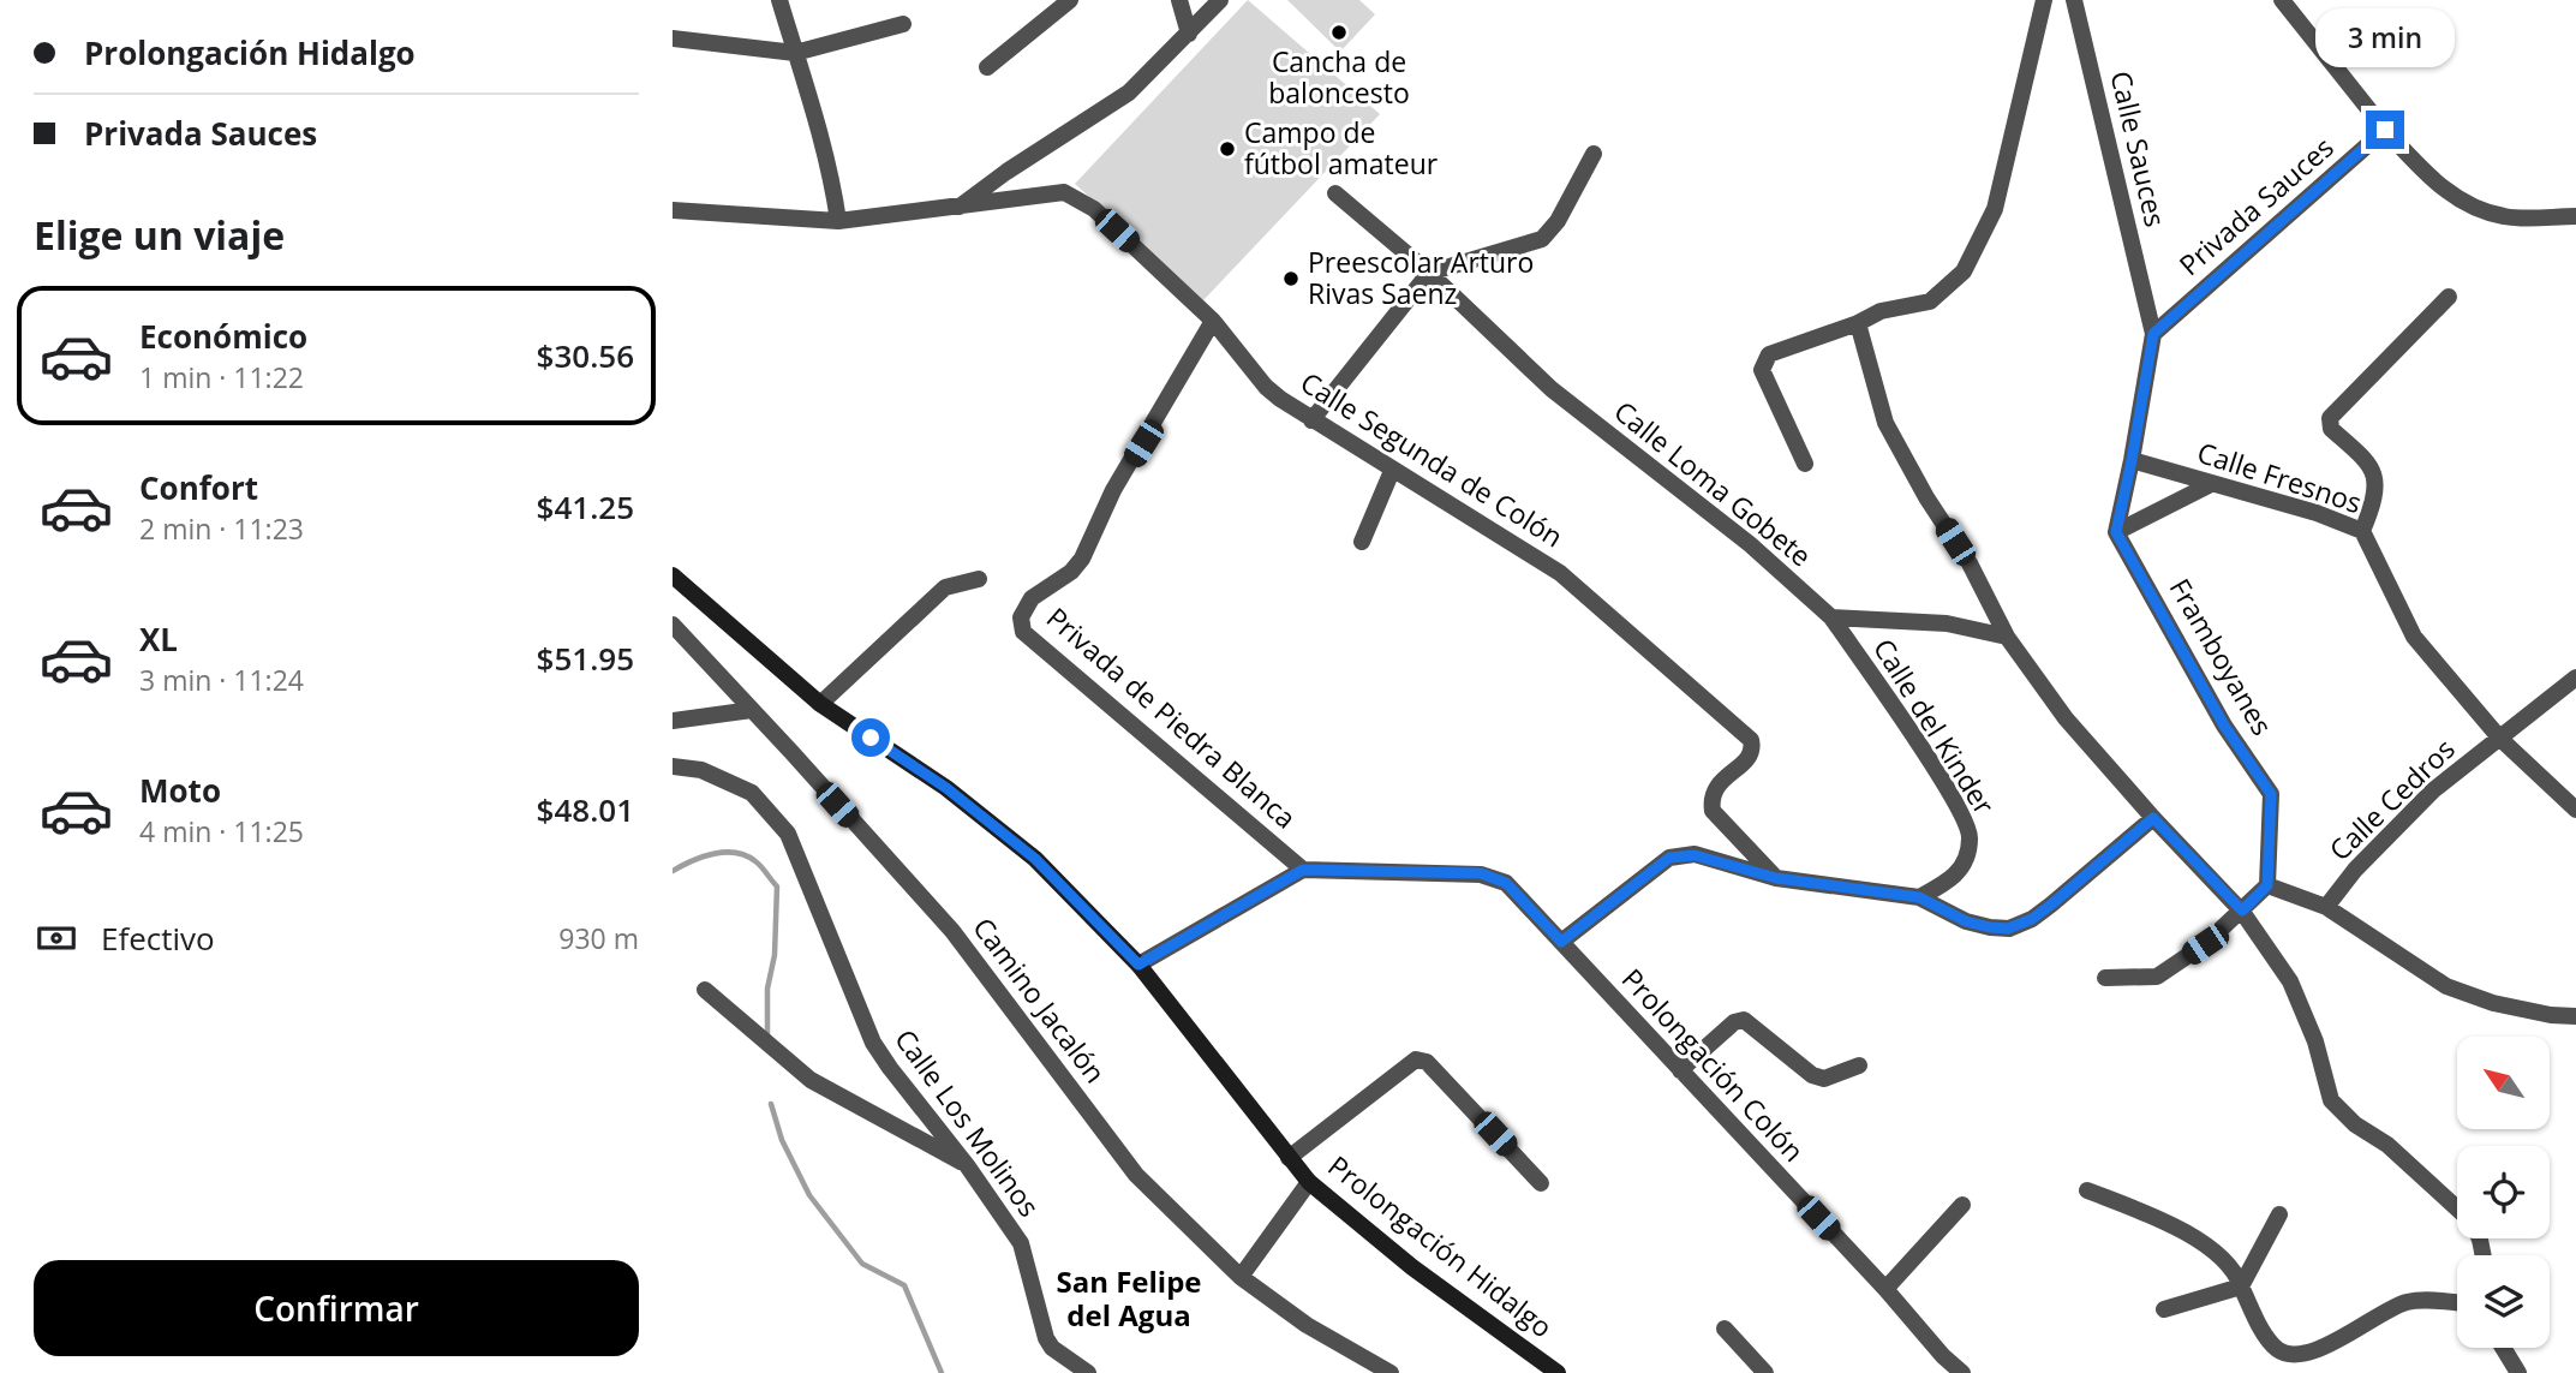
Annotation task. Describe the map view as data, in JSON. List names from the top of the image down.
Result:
{
  "streets": {
    "street": [
      "Calle Sauces",
      "Privada Sauces",
      "Calle Segunda de Colón",
      "Calle Fresnos",
      "Calle Loma Gobete",
      "Framboyanes",
      "Privada de Piedra Blanca",
      "Calle del Kinder",
      "Calle Cedros",
      "Camino Jacalón",
      "Prolongación Colón",
      "Calle Los Molinos",
      "Prolongación Hidalgo"
    ]
  },
  "crossings": [
    ["Calle Sauces", "Privada Sauces"],
    ["Calle Sauces", "Calle Fresnos"],
    ["Calle Segunda de Colón", "Privada de Piedra Blanca"],
    ["Calle Fresnos", "Calle Cedros"],
    ["Calle Loma Gobete", "Calle del Kinder"],
    ["Privada de Piedra Blanca", "Prolongación Colón"]
  ],
  "districts": ["San Felipe del Agua"],
  "places": ["Cancha de baloncesto", "Campo de fútbol amateur", "Preescolar Arturo Rivas Saenz"],
  "north": "top left",
  "page": {
    "banner": ["Prolongación Hidalgo", "Privada Sauces"],
    "bubble": "3 min",
    "heading": "Elige un viaje",
    "list": [
      {
        "name": "Económico",
        "note": "1 min · 11:22",
        "value": "$30.56"
      },
      {
        "name": "Confort",
        "note": "2 min · 11:23",
        "value": "$41.25"
      },
      {
        "name": "XL",
        "note": "3 min · 11:24",
        "value": "$51.95"
      },
      {
        "name": "Moto",
        "note": "4 min · 11:25",
        "value": "$48.01"
      }
    ],
    "pay": ["Efectivo", "930 m"],
    "buttons": "Confirmar"
  }
}
